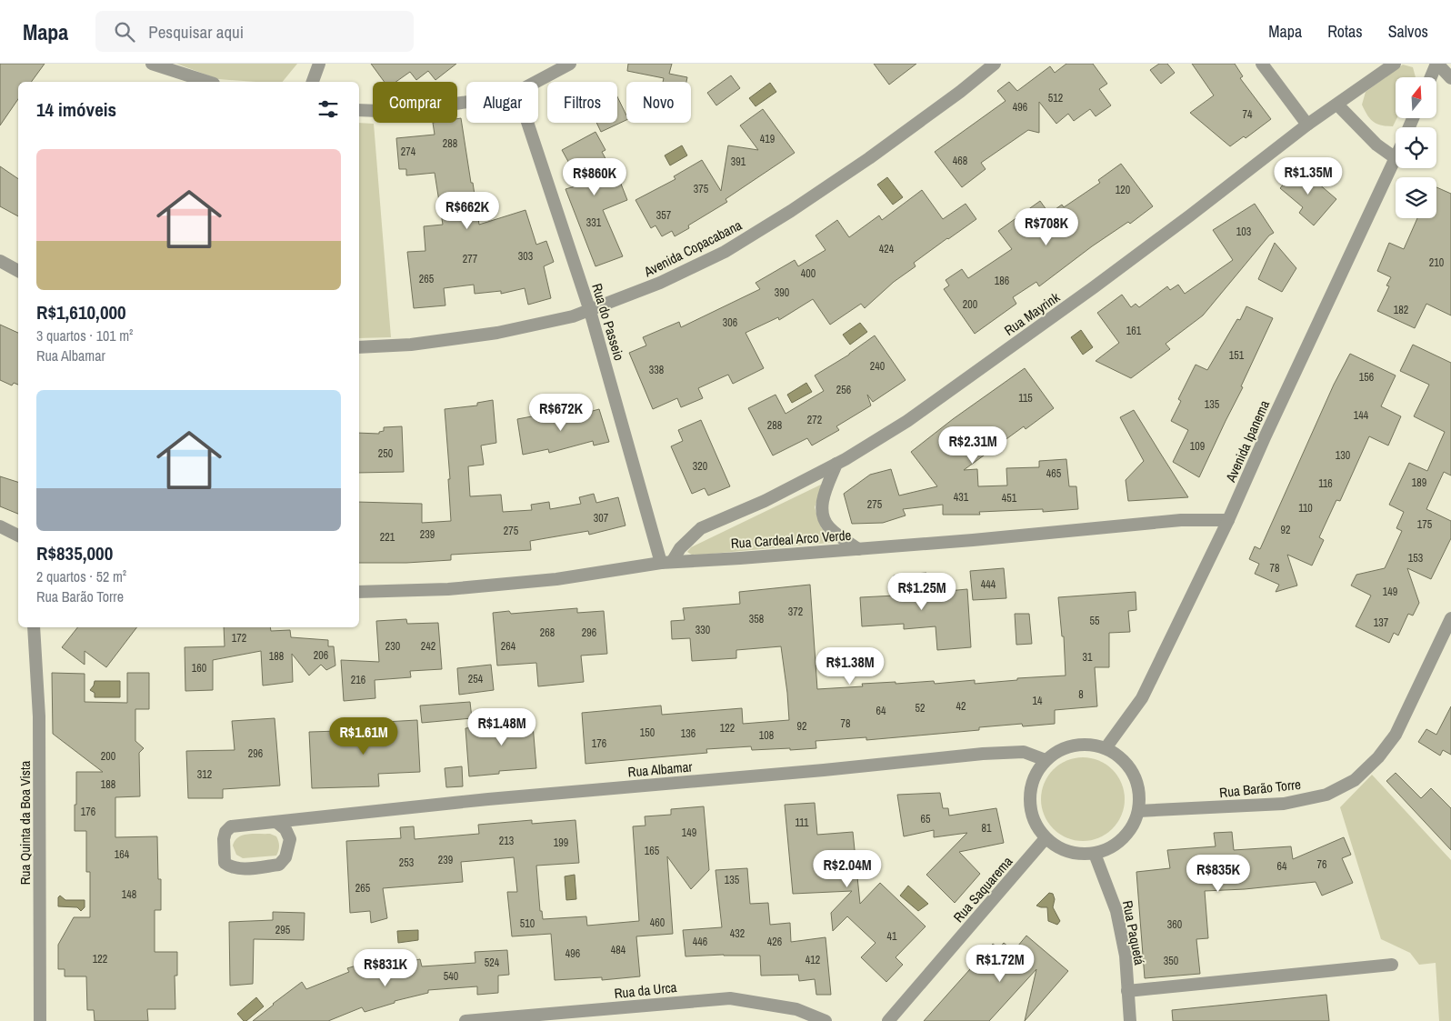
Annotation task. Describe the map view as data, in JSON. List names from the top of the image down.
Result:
{
  "streets": {
    "street": [
      "Avenida Copacabana",
      "Rua Mayrink",
      "Rua do Passeio",
      "Avenida Ipanema",
      "Rua Cardeal Arco Verde",
      "Rua Albamar",
      "Rua Barão Torre",
      "Rua Quinta da Boa Vista",
      "Rua Saquarema",
      "Rua Paquetá",
      "Rua da Urca"
    ]
  },
  "crossings": [
    ["Avenida Copacabana", "Rua do Passeio"],
    ["Rua Mayrink", "Rua do Passeio"],
    ["Rua Mayrink", "Rua Cardeal Arco Verde"],
    ["Rua do Passeio", "Rua Cardeal Arco Verde"],
    ["Avenida Ipanema", "Rua Cardeal Arco Verde"],
    ["Avenida Ipanema", "Rua Albamar"],
    ["Avenida Ipanema", "Rua Barão Torre"],
    ["Avenida Ipanema", "Rua Saquarema"],
    ["Avenida Ipanema", "Rua Paquetá"],
    ["Rua Albamar", "Rua Barão Torre"],
    ["Rua Albamar", "Rua Saquarema"],
    ["Rua Albamar", "Rua Paquetá"],
    ["Rua Barão Torre", "Rua Saquarema"],
    ["Rua Barão Torre", "Rua Paquetá"],
    ["Rua Saquarema", "Rua Paquetá"]
  ],
  "house_numbers": [
    "512",
    "496",
    "74",
    "419",
    "288",
    "274",
    "468",
    "391",
    "375",
    "120",
    "357",
    "331",
    "103",
    "424",
    "303",
    "277",
    "210",
    "400",
    "265",
    "186",
    "390",
    "200",
    "182",
    "306",
    "161",
    "151",
    "240",
    "338",
    "156",
    "256",
    "115",
    "135",
    "144",
    "272",
    "288",
    "109",
    "250",
    "130",
    "320",
    "465",
    "189",
    "116",
    "431",
    "451",
    "275",
    "110",
    "307",
    "175",
    "92",
    "275",
    "239",
    "221",
    "153",
    "78",
    "444",
    "149",
    "372",
    "358",
    "55",
    "137",
    "330",
    "268",
    "296",
    "172",
    "230",
    "242",
    "264",
    "206",
    "188",
    "31",
    "160",
    "254",
    "216",
    "8",
    "14",
    "42",
    "52",
    "64",
    "78",
    "92",
    "122",
    "150",
    "136",
    "108",
    "176",
    "296",
    "200",
    "312",
    "188",
    "176",
    "65",
    "111",
    "81",
    "149",
    "213",
    "199",
    "165",
    "164",
    "239",
    "253",
    "76",
    "64",
    "135",
    "265",
    "148",
    "460",
    "510",
    "360",
    "295",
    "432",
    "41",
    "446",
    "426",
    "484",
    "496",
    "122",
    "412",
    "350",
    "524",
    "540"
  ],
  "north": "top",
  "page": {
    "header": "Mapa",
    "search": "Pesquisar aqui",
    "nav": ["Mapa", "Rotas", "Salvos"],
    "chip": [
      "Comprar",
      "Alugar",
      "Filtros",
      "Novo"
    ],
    "heading": "14 imóveis",
    "list": [
      {
        "name": "R$1,610,000",
        "note": "3 quartos · 101 m² · Rua Albamar"
      },
      {
        "name": "R$835,000",
        "note": "2 quartos · 52 m² · Rua Barão Torre"
      }
    ],
    "price": [
      "R$1.35M",
      "R$860K",
      "R$662K",
      "R$708K",
      "R$672K",
      "R$2.31M",
      "R$1.25M",
      "R$1.38M",
      "R$1.48M",
      "R$1.61M",
      "R$2.04M",
      "R$835K",
      "R$1.72M",
      "R$831K"
    ]
  }
}
